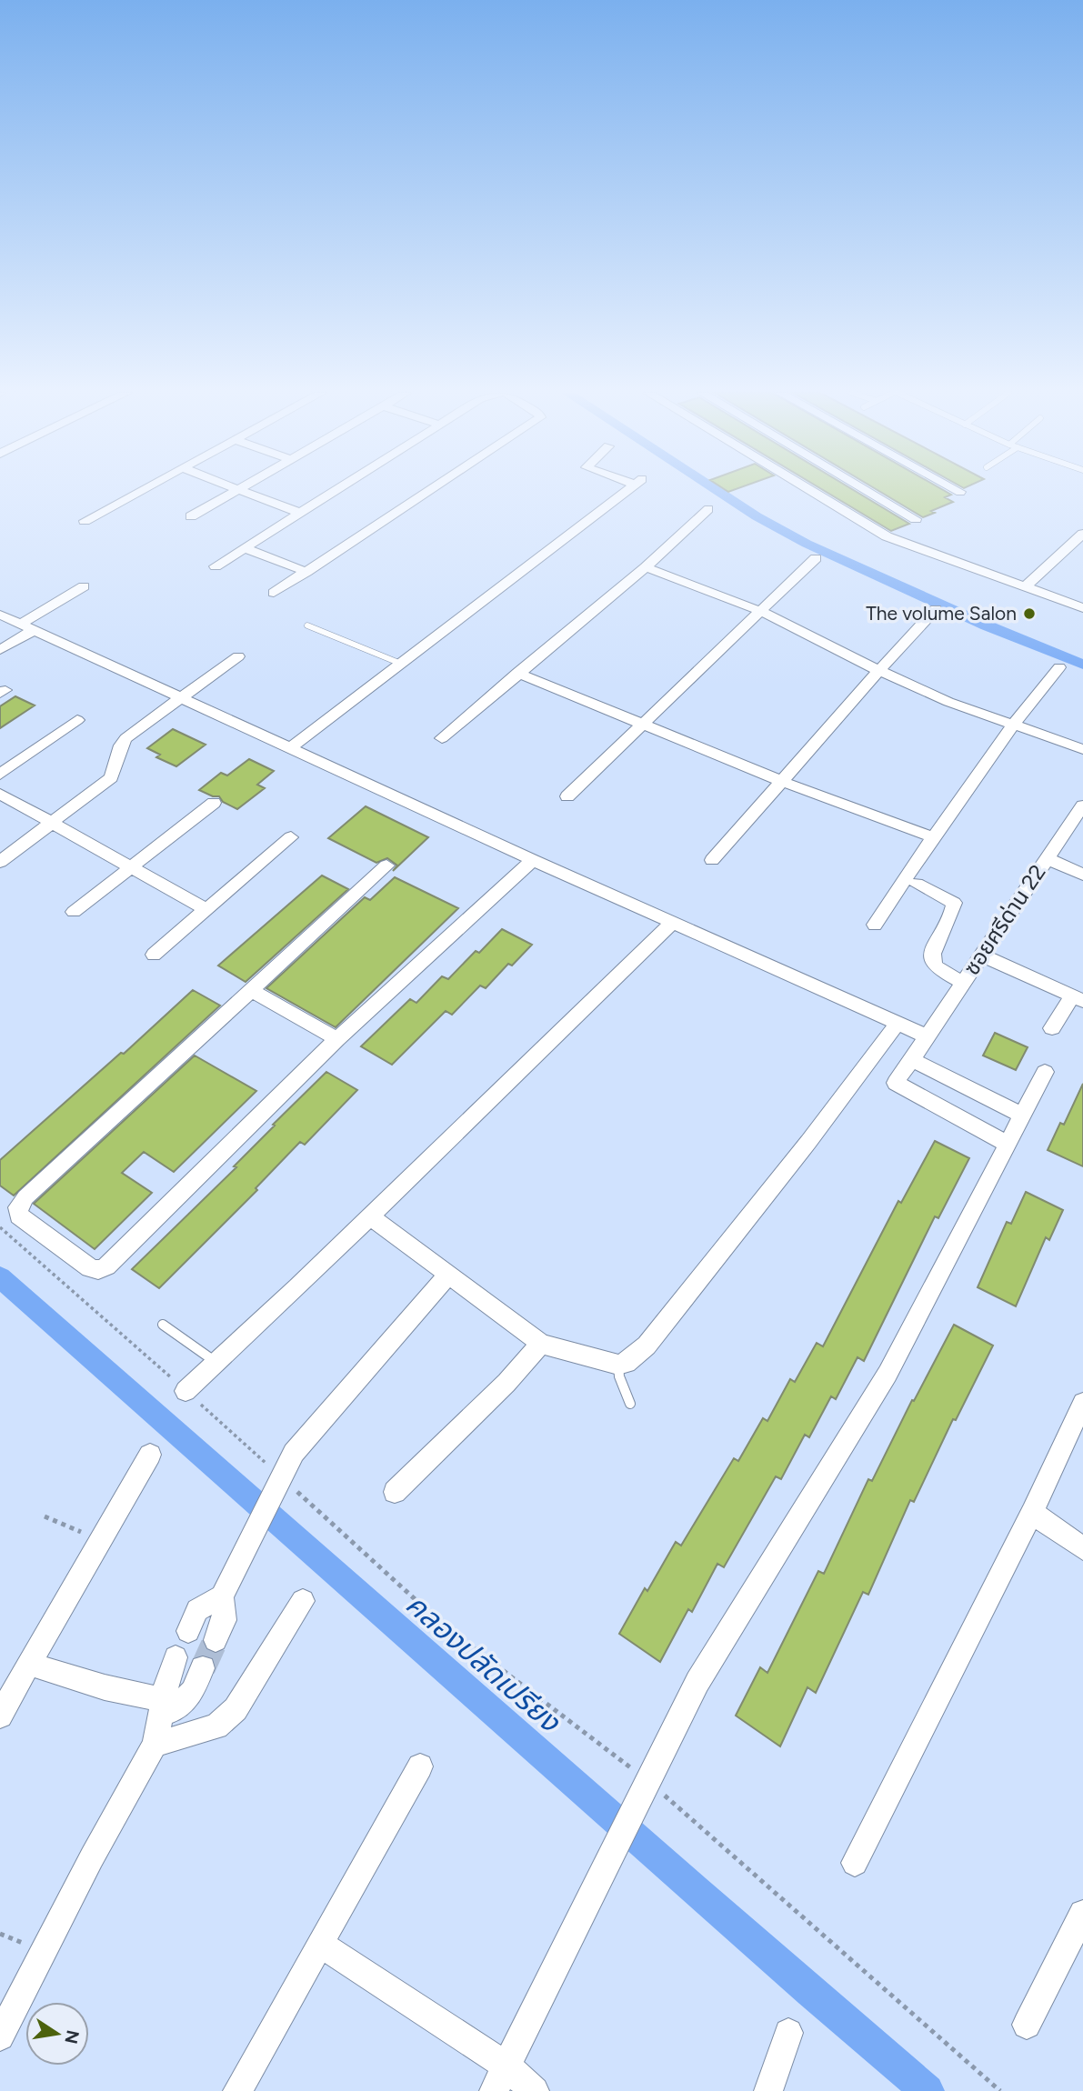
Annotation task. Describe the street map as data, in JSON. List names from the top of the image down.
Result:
{
  "streets": {
    "street": ["ซอยศรีด่าน 22"]
  },
  "water": ["คลองปลัดเปรียง"],
  "places": ["The volume Salon"],
  "north": "right"
}
